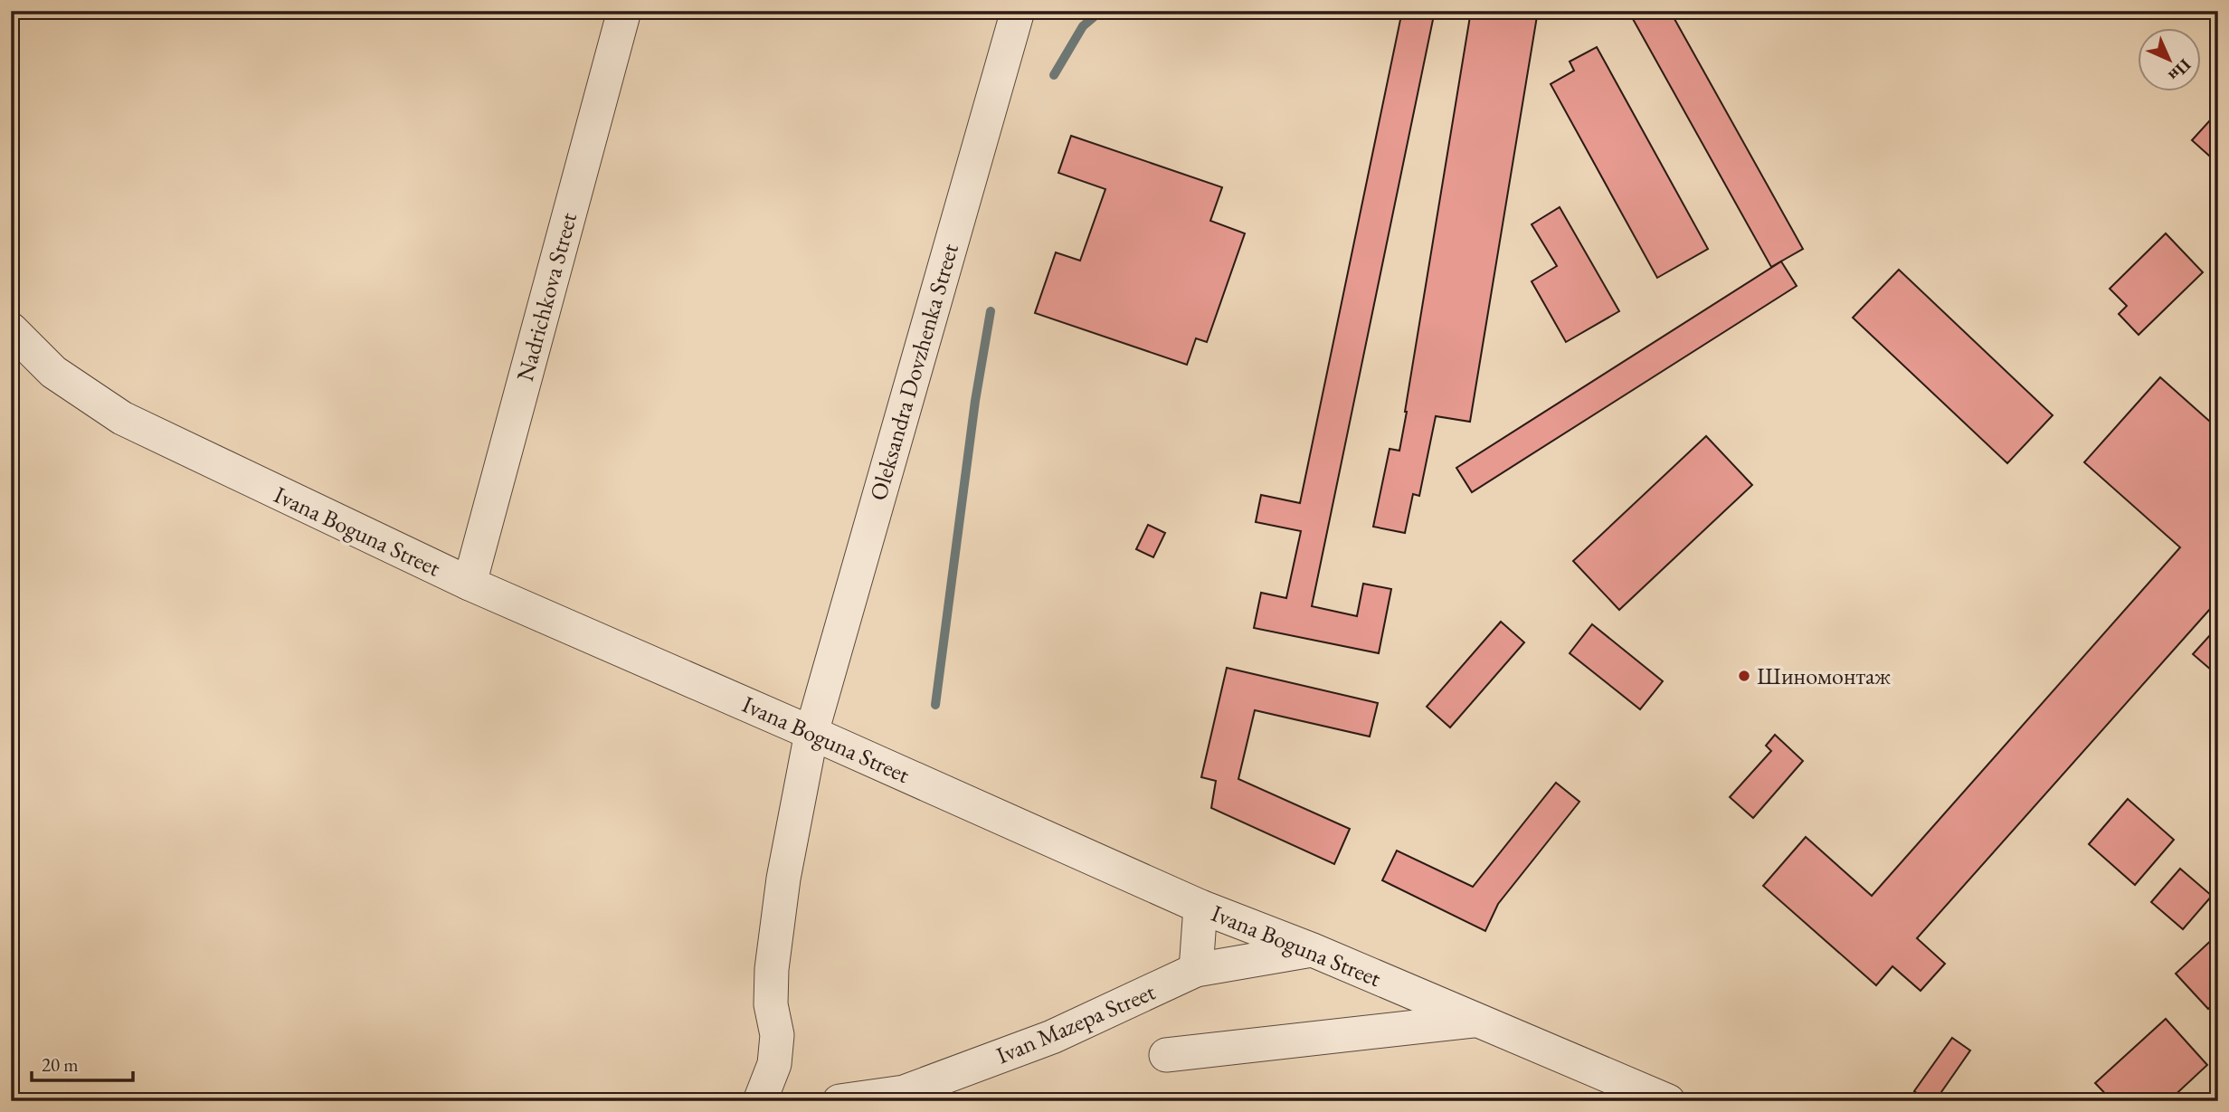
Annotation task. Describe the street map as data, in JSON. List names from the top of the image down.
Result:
{
  "streets": {
    "street": [
      "Nadrichkova Street",
      "Oleksandra Dovzhenka Street",
      "Ivana Boguna Street",
      "Ivan Mazepa Street"
    ]
  },
  "crossings": [
    ["Nadrichkova Street", "Ivana Boguna Street"],
    ["Oleksandra Dovzhenka Street", "Ivana Boguna Street"],
    ["Ivana Boguna Street", "Ivan Mazepa Street"]
  ],
  "places": ["Шиномонтаж"],
  "scale_bar": "20 m",
  "north": "bottom right"
}
